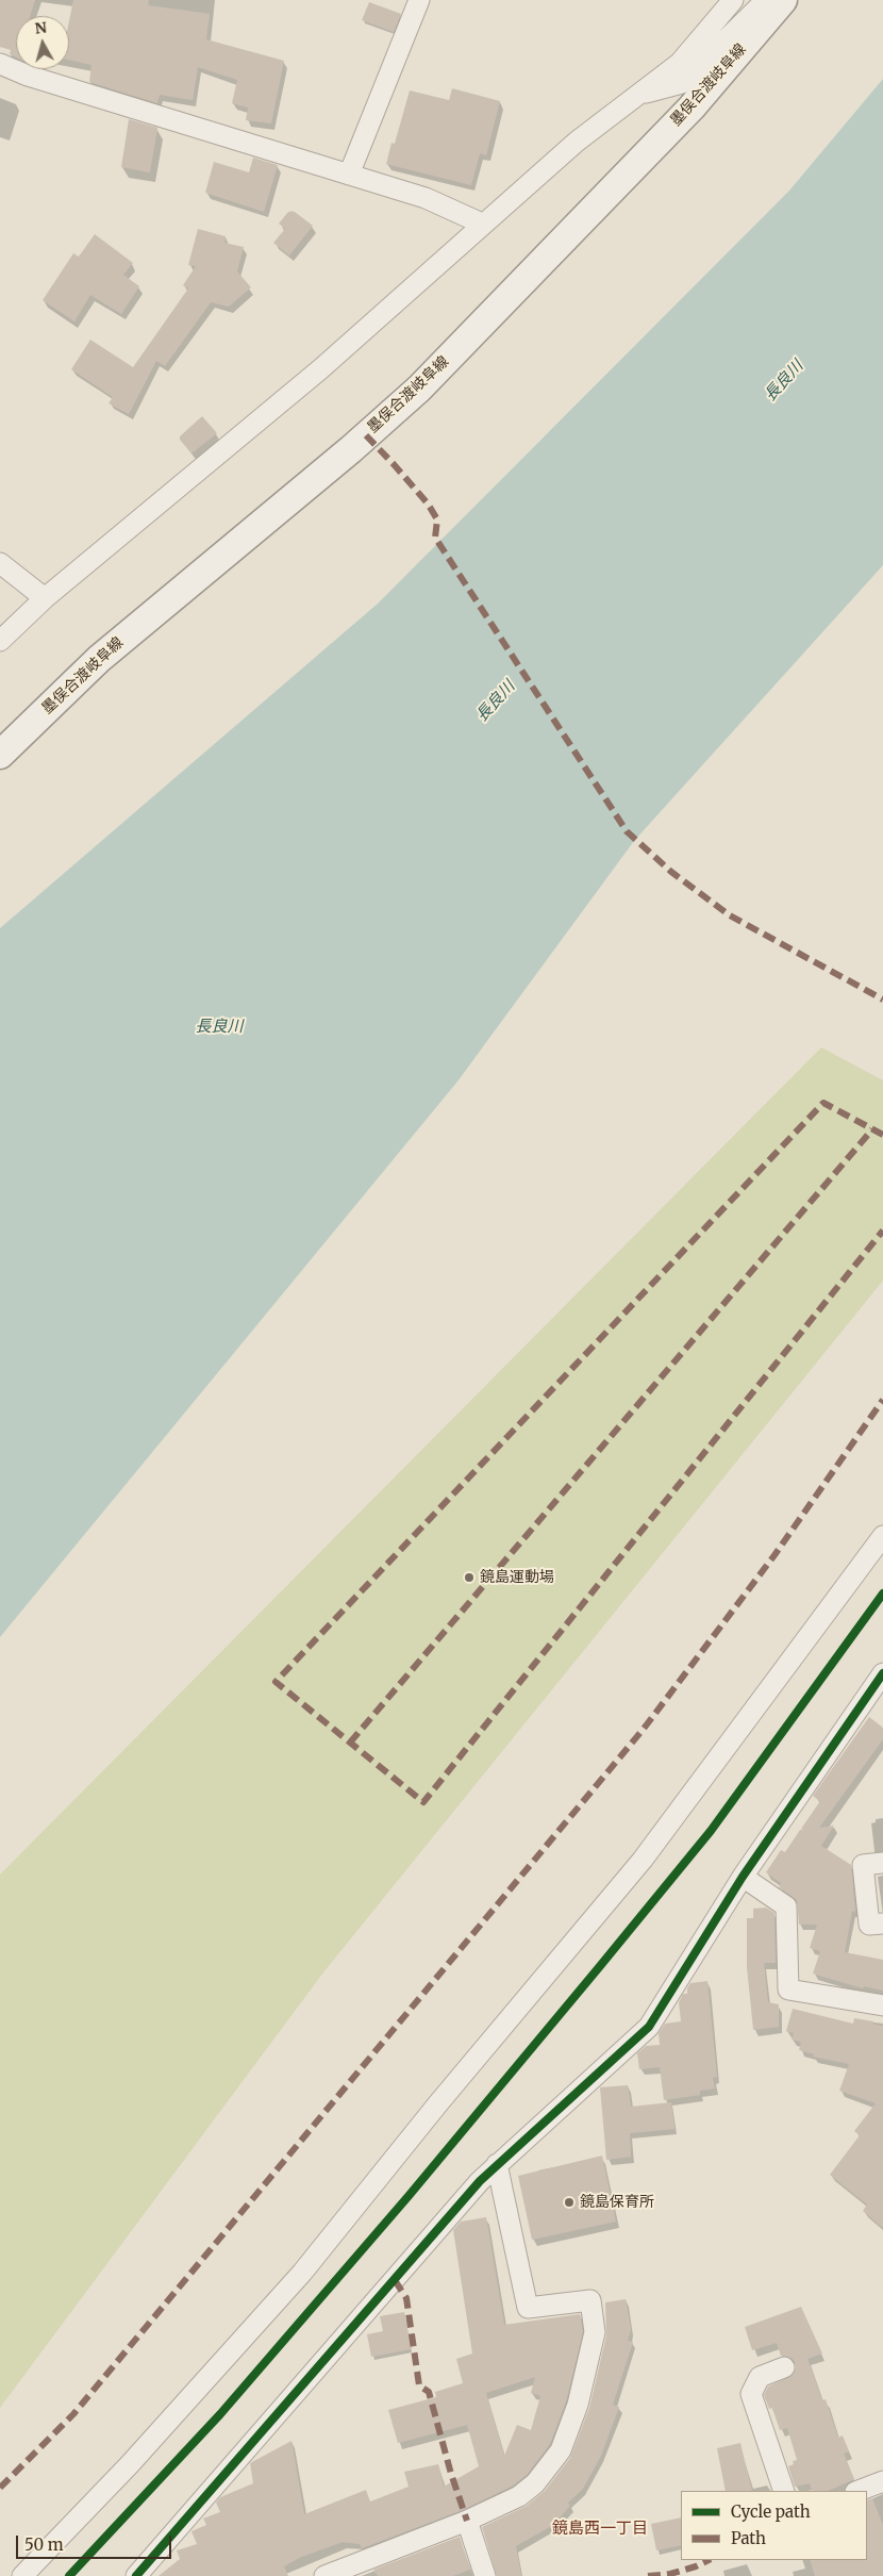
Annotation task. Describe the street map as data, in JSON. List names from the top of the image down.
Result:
{
  "streets": {
    "main road": ["墨俣合渡岐阜線"]
  },
  "districts": ["鏡島西一丁目"],
  "water": ["長良川"],
  "places": ["鏡島運動場", "鏡島保育所"],
  "legend": ["Cycle path", "Path"],
  "scale_bar": "50 m",
  "north": "top"
}
